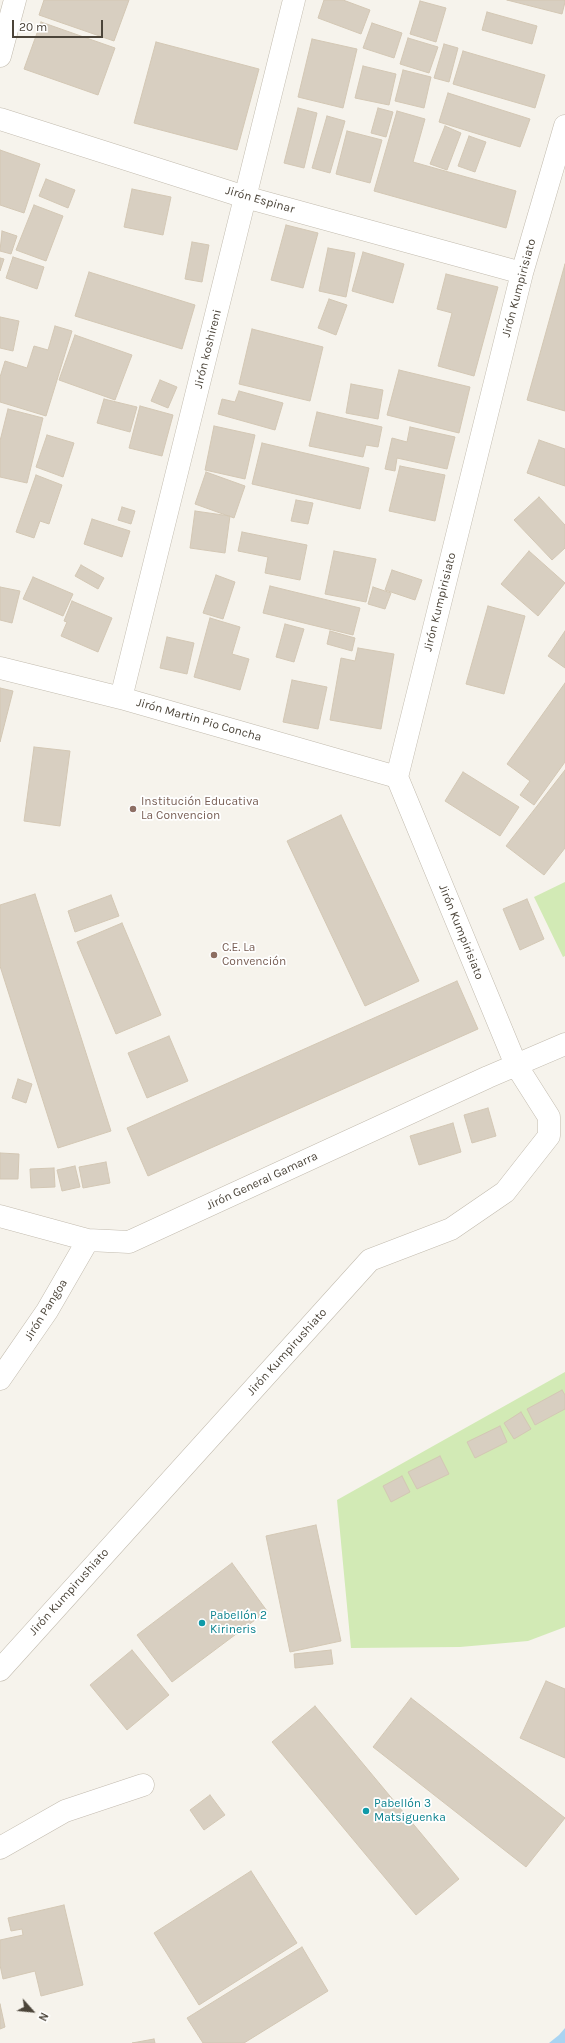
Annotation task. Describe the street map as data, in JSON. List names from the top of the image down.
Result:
{
  "streets": {
    "street": [
      "Jirón Espinar",
      "Jirón Kumpirisiato",
      "Jirón koshireni",
      "Jirón Martin Pio Concha",
      "Jirón General Gamarra",
      "Jirón Pangoa",
      "Jirón Kumpirushiato"
    ]
  },
  "crossings": [
    ["Jirón Espinar", "Jirón Kumpirisiato"],
    ["Jirón Espinar", "Jirón koshireni"],
    ["Jirón Kumpirisiato", "Jirón Martin Pio Concha"],
    ["Jirón Kumpirisiato", "Jirón General Gamarra"],
    ["Jirón Kumpirisiato", "Jirón Kumpirushiato"],
    ["Jirón koshireni", "Jirón Martin Pio Concha"],
    ["Jirón General Gamarra", "Jirón Pangoa"],
    ["Jirón General Gamarra", "Jirón Kumpirushiato"]
  ],
  "places": [
    "Institución Educativa La Convencion",
    "C.E. La Convención",
    "Pabellón 2 Kirineris",
    "Pabellón 3 Matsiguenka"
  ],
  "scale_bar": "20 m",
  "north": "bottom right"
}
